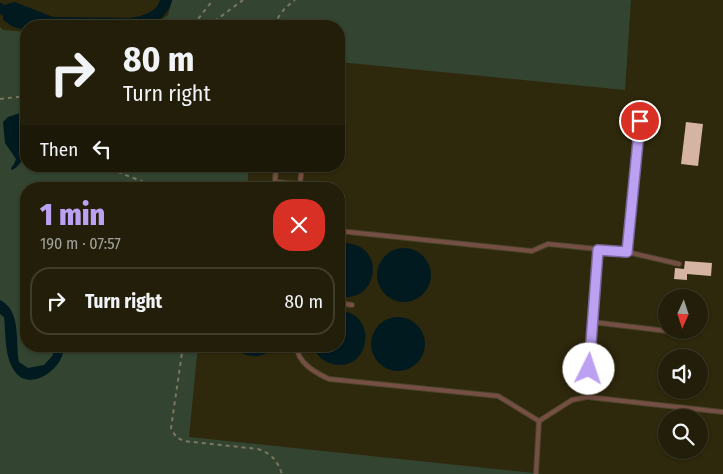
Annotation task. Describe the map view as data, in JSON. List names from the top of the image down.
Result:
{
  "north": "bottom",
  "page": {
    "turn": ["80 m", "Turn right"],
    "then": "Then",
    "heading": ["1 min", "190 m · 07:57"],
    "list": [
      {
        "name": "Turn right",
        "value": "80 m"
      }
    ]
  }
}
